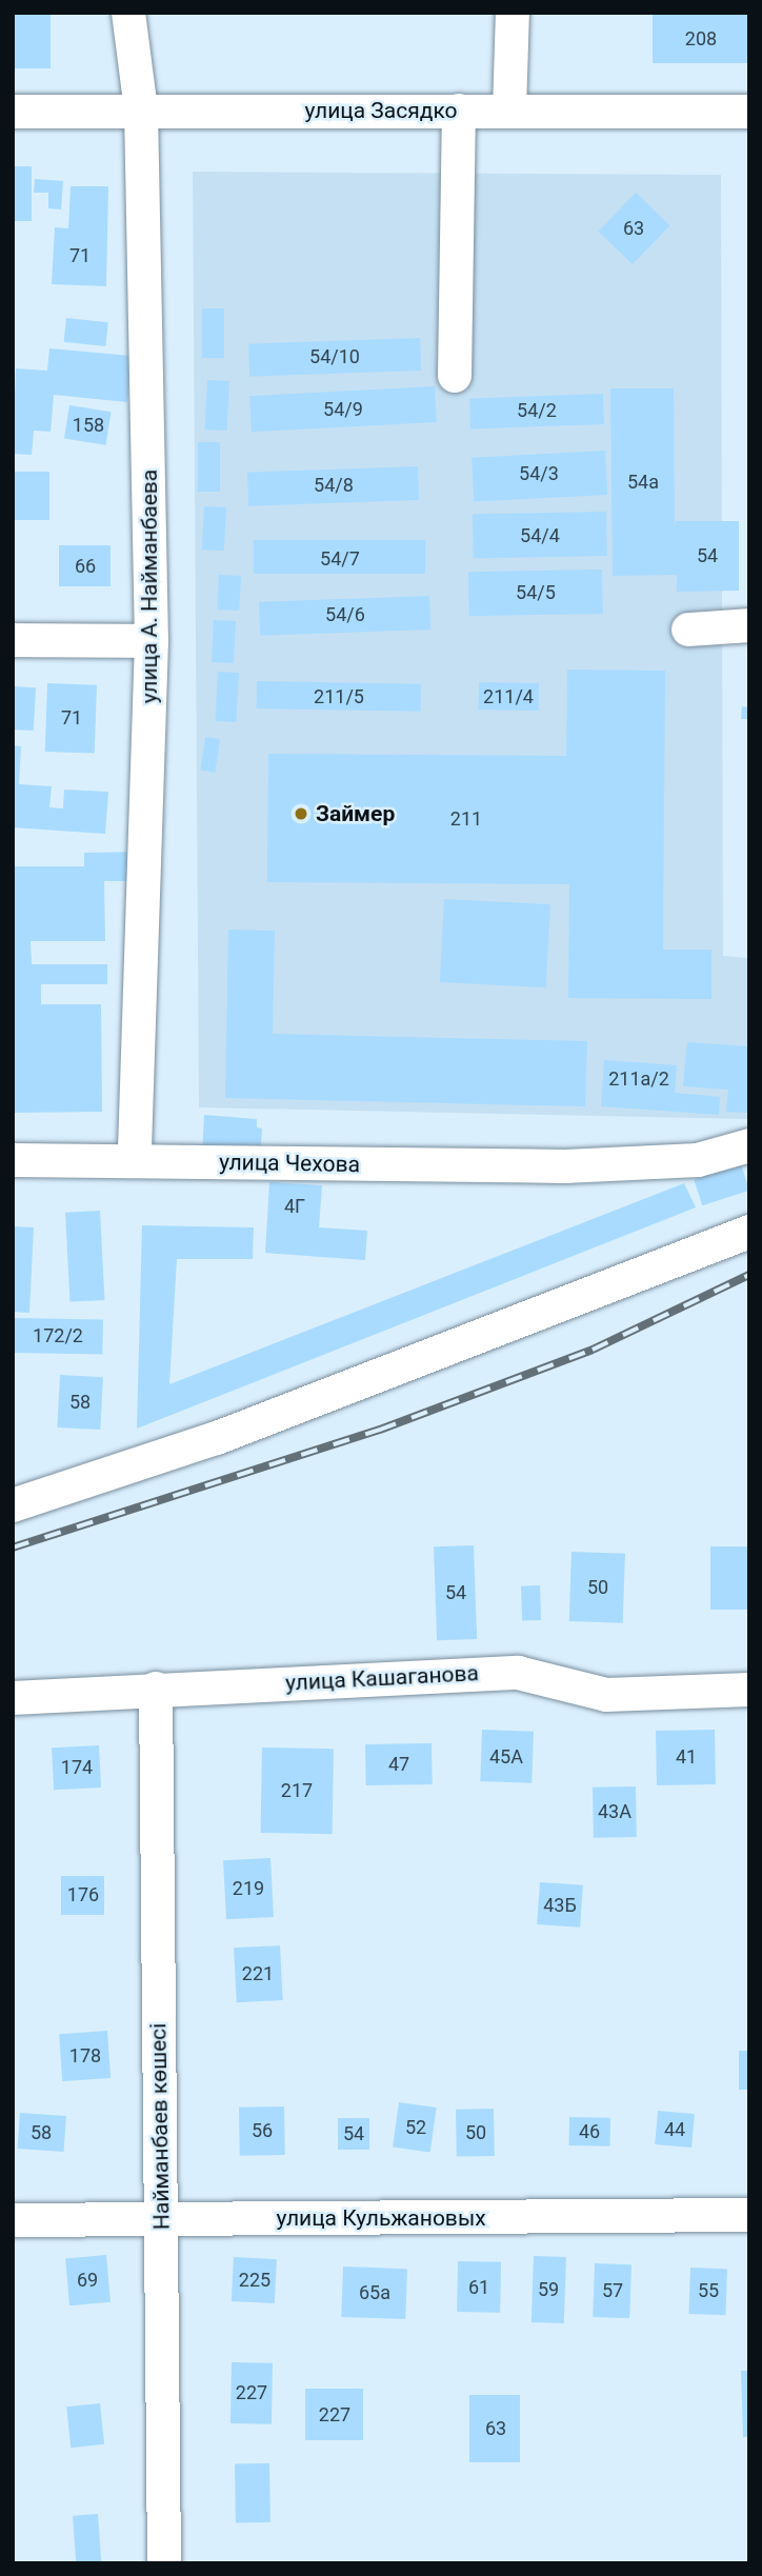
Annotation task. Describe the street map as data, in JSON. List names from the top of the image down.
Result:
{
  "streets": {
    "street": [
      "улица Засядко",
      "улица А. Найманбаева",
      "улица Чехова",
      "улица Кашаганова",
      "Найманбаев көшесі",
      "улица Кульжановых"
    ]
  },
  "crossings": [
    ["улица Засядко", "улица А. Найманбаева"],
    ["улица А. Найманбаева", "улица Чехова"],
    ["улица Кашаганова", "Найманбаев көшесі"],
    ["Найманбаев көшесі", "улица Кульжановых"]
  ],
  "places": ["Займер"],
  "house_numbers": [
    "208",
    "63",
    "71",
    "54/10",
    "54/9",
    "54/2",
    "158",
    "54/3",
    "54а",
    "54/8",
    "54/4",
    "54",
    "54/7",
    "66",
    "54/5",
    "54/6",
    "211/5",
    "211/4",
    "71",
    "211",
    "211а/2",
    "4Г",
    "172/2",
    "58",
    "50",
    "54",
    "45А",
    "41",
    "47",
    "174",
    "217",
    "43А",
    "219",
    "176",
    "43Б",
    "221",
    "178",
    "52",
    "44",
    "56",
    "46",
    "58",
    "50",
    "54",
    "69",
    "225",
    "61",
    "59",
    "57",
    "55",
    "65а",
    "227",
    "227",
    "63"
  ]
}
